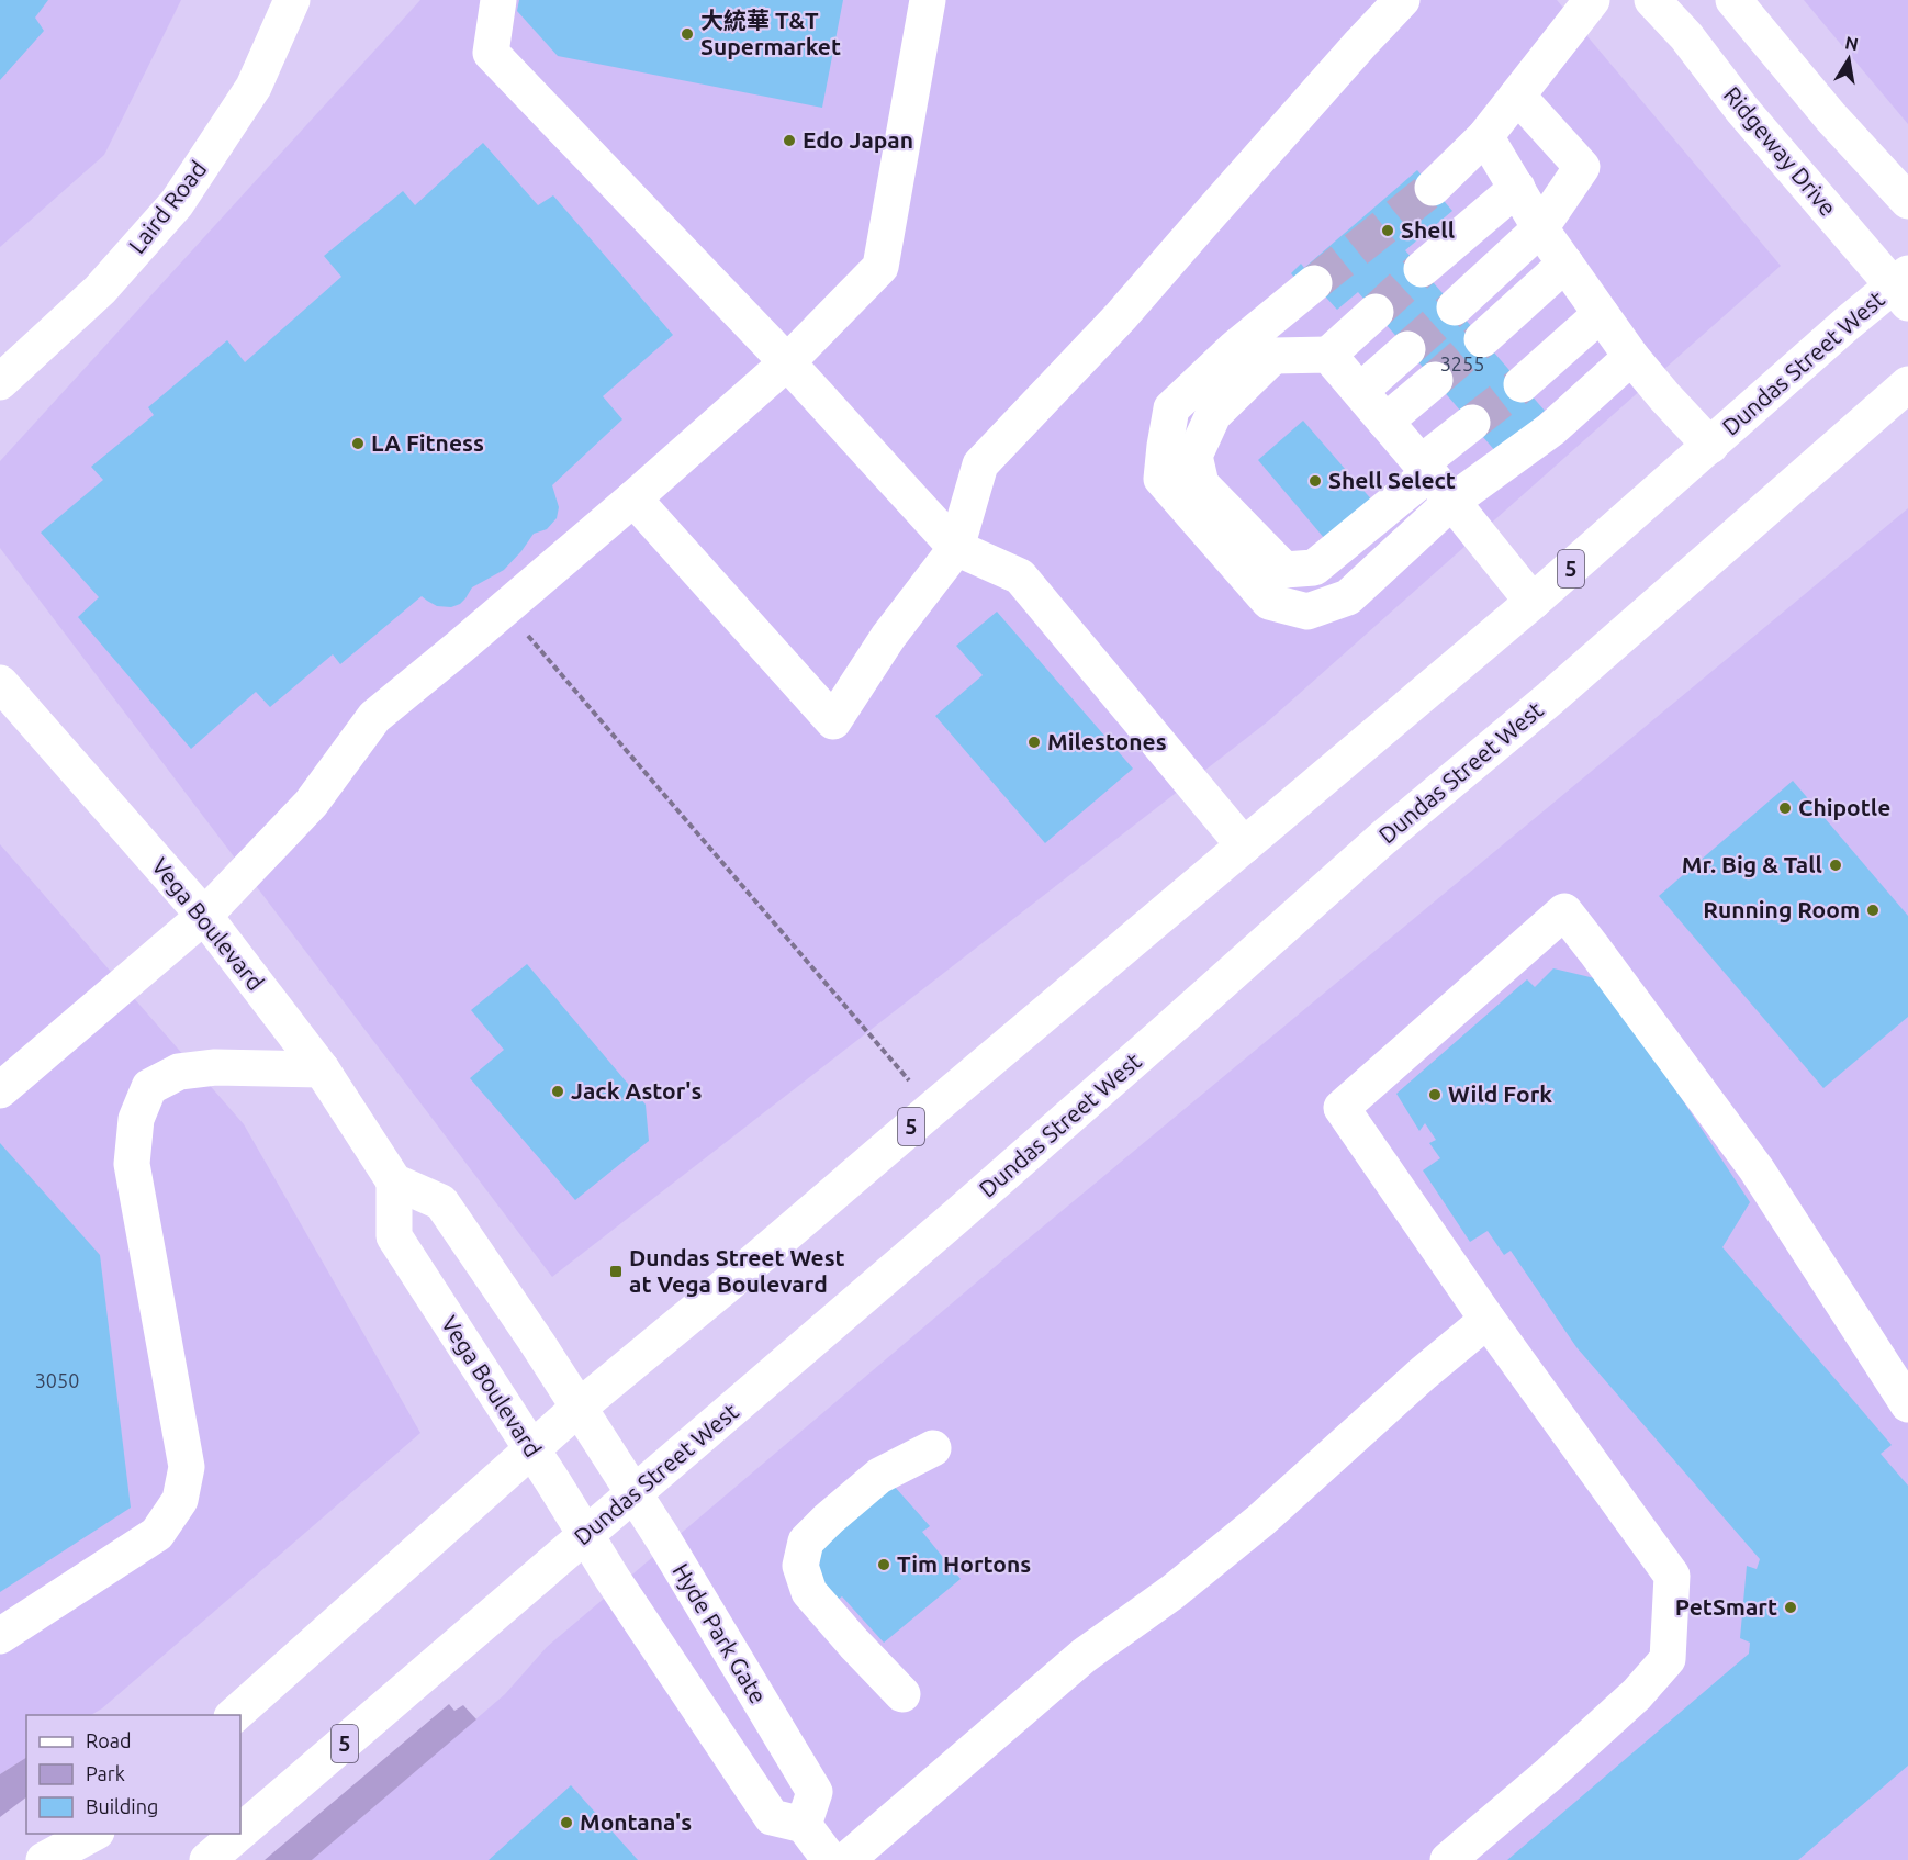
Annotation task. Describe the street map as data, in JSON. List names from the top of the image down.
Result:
{
  "streets": {
    "main road": [
      "Ridgeway Drive",
      "Laird Road",
      "Dundas Street West",
      "5",
      "Vega Boulevard",
      "Hyde Park Gate"
    ]
  },
  "crossings": [
    ["Ridgeway Drive", "Dundas Street West"],
    ["Dundas Street West", "Vega Boulevard"],
    ["Dundas Street West", "Hyde Park Gate"]
  ],
  "places": {
    "other": [
      "大統華 T&T Supermarket",
      "Edo Japan",
      "Shell",
      "LA Fitness",
      "Shell Select",
      "Milestones",
      "Chipotle",
      "Mr. Big & Tall",
      "Running Room",
      "Jack Astor's",
      "Wild Fork",
      "Tim Hortons",
      "PetSmart",
      "Montana's"
    ],
    "transit": ["Dundas Street West at Vega Boulevard"]
  },
  "house_numbers": ["3255", "3050"],
  "legend": ["Road", "Park", "Building"],
  "north": "top"
}
